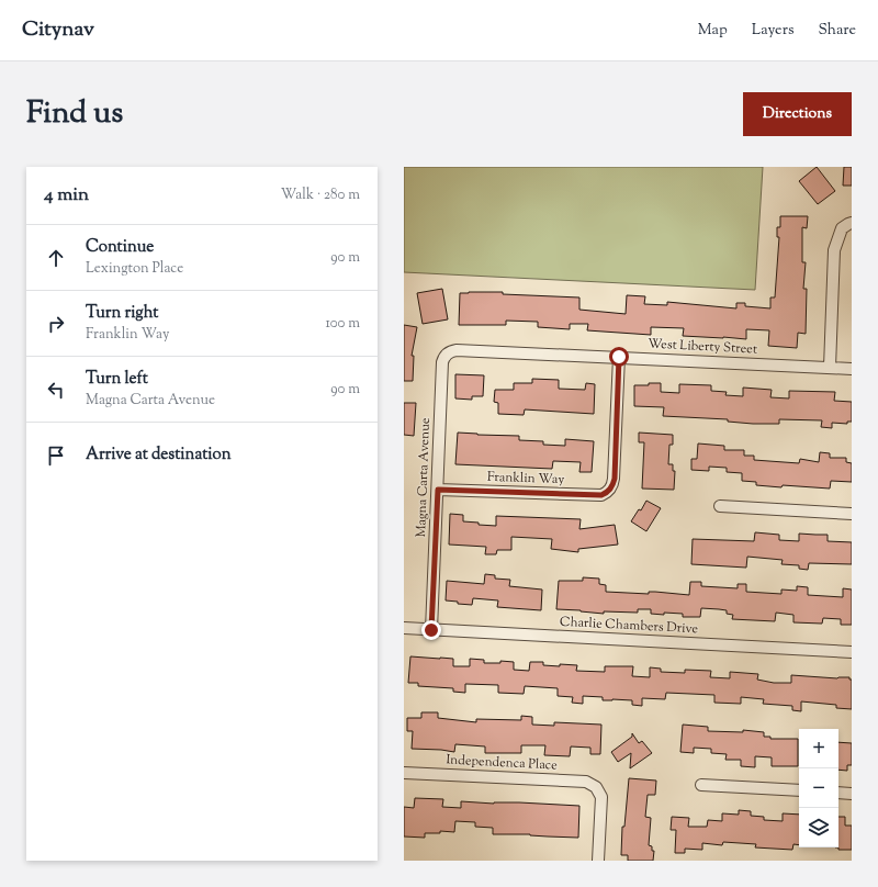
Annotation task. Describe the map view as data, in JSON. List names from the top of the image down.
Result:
{
  "streets": {
    "street": [
      "West Liberty Street",
      "Magna Carta Avenue",
      "Franklin Way",
      "Charlie Chambers Drive",
      "Independenca Place"
    ]
  },
  "crossings": [
    ["West Liberty Street", "Magna Carta Avenue"],
    ["West Liberty Street", "Franklin Way"],
    ["Magna Carta Avenue", "Franklin Way"],
    ["Magna Carta Avenue", "Charlie Chambers Drive"]
  ],
  "page": {
    "header": "Citynav",
    "nav": ["Map", "Layers", "Share"],
    "title": "Find us",
    "buttons": "Directions",
    "heading": ["4 min", "Walk · 280 m"],
    "list": [
      ["Continue", "Lexington Place", "90 m"],
      ["Turn right", "Franklin Way", "100 m"],
      ["Turn left", "Magna Carta Avenue", "90 m"],
      "Arrive at destination"
    ],
    "map_buttons": ["+", "−"]
  }
}
